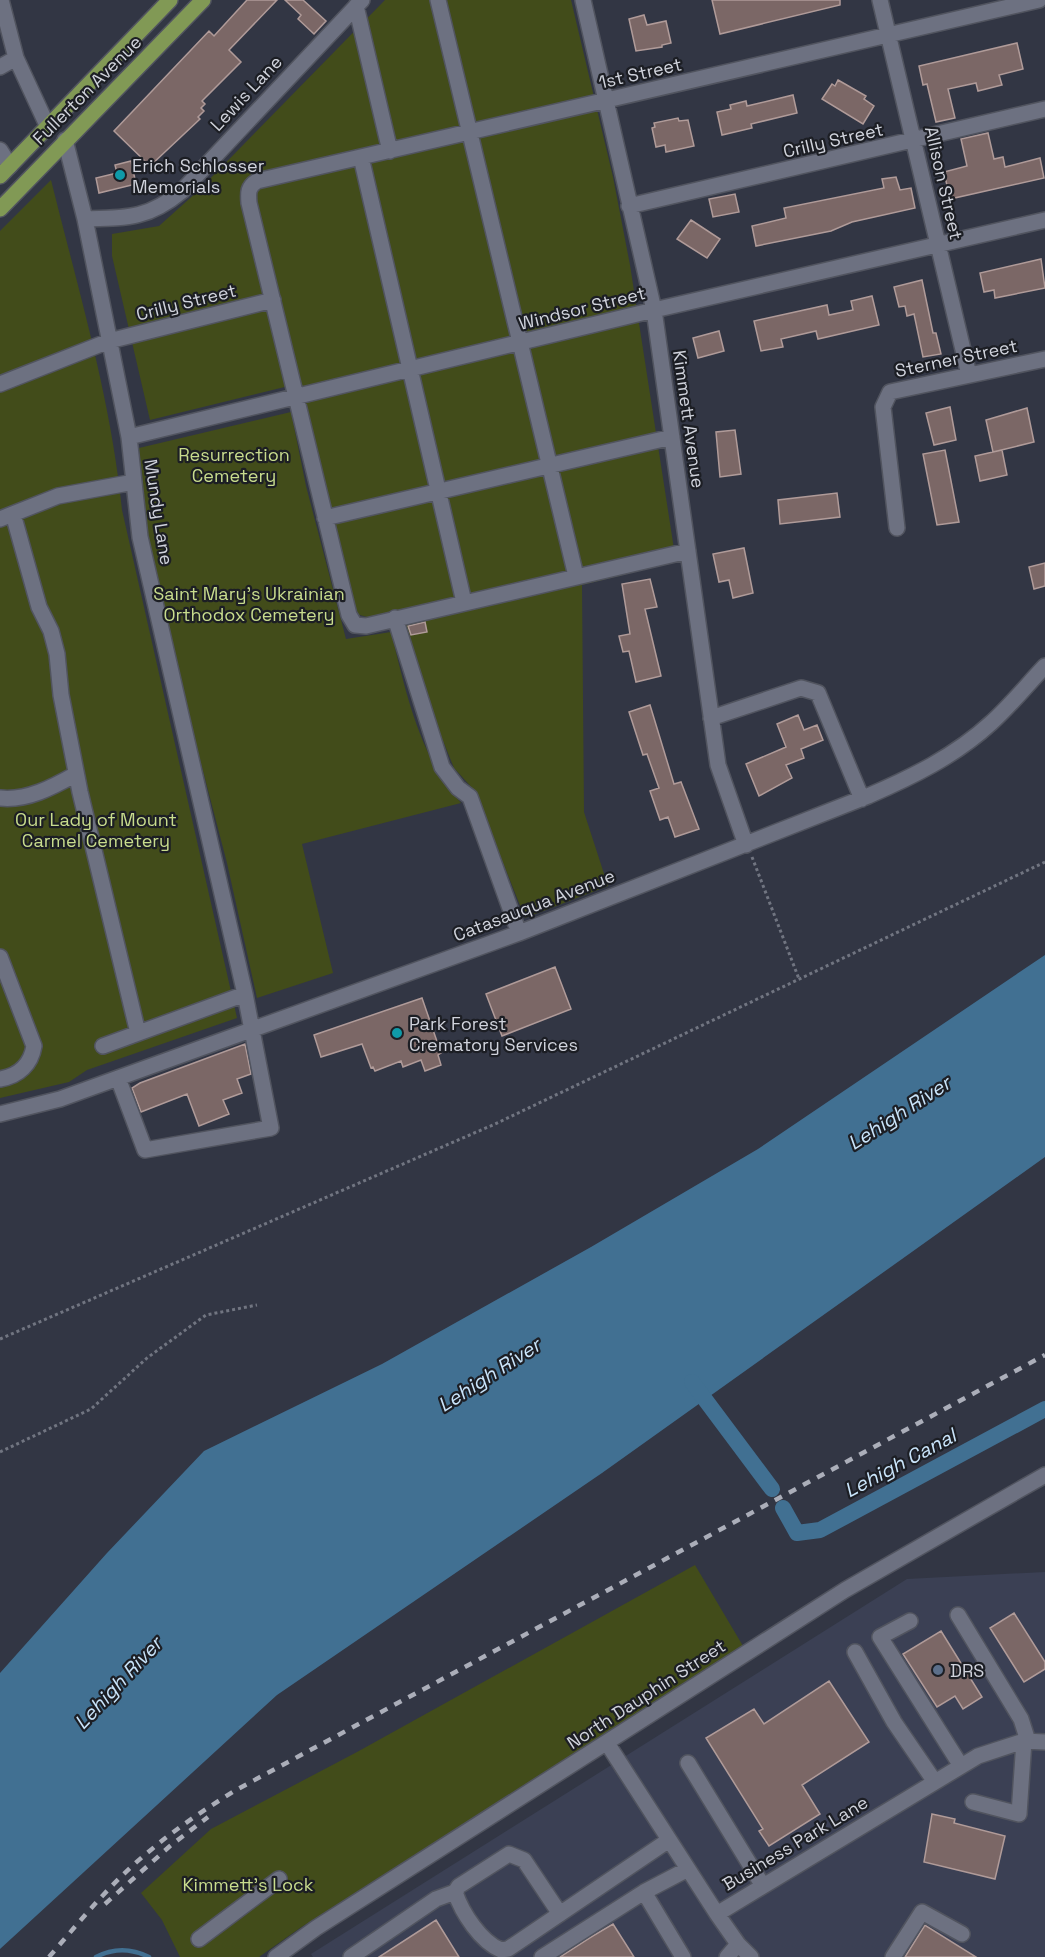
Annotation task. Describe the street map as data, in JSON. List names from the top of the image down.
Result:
{
  "streets": {
    "main road": ["Fullerton Avenue"],
    "street": [
      "1st Street",
      "Lewis Lane",
      "Crilly Street",
      "Allison Street",
      "Windsor Street",
      "Sterner Street",
      "Kimmett Avenue",
      "Mundy Lane",
      "Catasauqua Avenue",
      "North Dauphin Street",
      "Business Park Lane"
    ]
  },
  "crossings": [
    ["1st Street", "Crilly Street"],
    ["1st Street", "Allison Street"],
    ["1st Street", "Kimmett Avenue"],
    ["Fullerton Avenue", "Mundy Lane"],
    ["Lewis Lane", "Mundy Lane"],
    ["Crilly Street", "Allison Street"],
    ["Crilly Street", "Kimmett Avenue"],
    ["Crilly Street", "Mundy Lane"],
    ["Allison Street", "Windsor Street"],
    ["Allison Street", "Sterner Street"],
    ["Windsor Street", "Kimmett Avenue"],
    ["Windsor Street", "Mundy Lane"],
    ["Kimmett Avenue", "Catasauqua Avenue"],
    ["Mundy Lane", "Catasauqua Avenue"],
    ["North Dauphin Street", "Business Park Lane"]
  ],
  "water": ["Lehigh River", "Lehigh Canal"],
  "parks": [
    "Resurrection Cemetery",
    "Saint Mary's Ukrainian Orthodox Cemetery",
    "Our Lady of Mount Carmel Cemetery",
    "Kimmett's Lock"
  ],
  "places": ["Erich Schlosser Memorials", "Park Forest Crematory Services", "DRS"]
}
